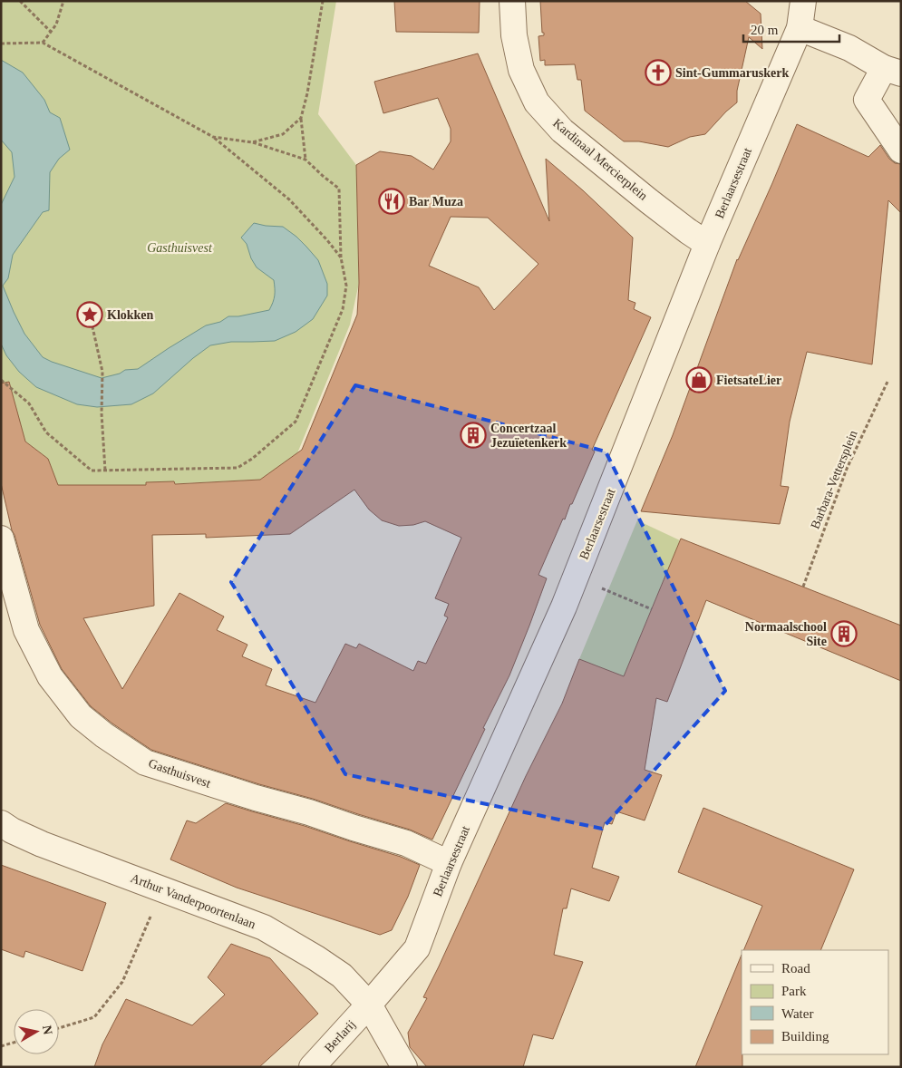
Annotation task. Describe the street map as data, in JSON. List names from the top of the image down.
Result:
{
  "streets": {
    "street": [
      "Kardinaal Mercierplein",
      "Berlaarsestraat",
      "Gasthuisvest",
      "Arthur Vanderpoortenlaan",
      "Berlarij"
    ],
    "path": ["Barbara-Vettersplein"]
  },
  "crossings": [
    ["Kardinaal Mercierplein", "Berlaarsestraat"],
    ["Berlaarsestraat", "Gasthuisvest"],
    ["Berlaarsestraat", "Arthur Vanderpoortenlaan"],
    ["Berlaarsestraat", "Berlarij"],
    ["Arthur Vanderpoortenlaan", "Berlarij"]
  ],
  "parks": ["Gasthuisvest"],
  "places": {
    "church": ["Sint-Gummaruskerk"],
    "restaurant": ["Bar Muza"],
    "place": ["Klokken"],
    "shop": ["FietsateLier"],
    "building": ["Concertzaal Jezuïetenkerk", "Normaalschool Site"]
  },
  "legend": [
    "Road",
    "Park",
    "Water",
    "Building"
  ],
  "scale_bar": "20 m",
  "north": "right"
}
